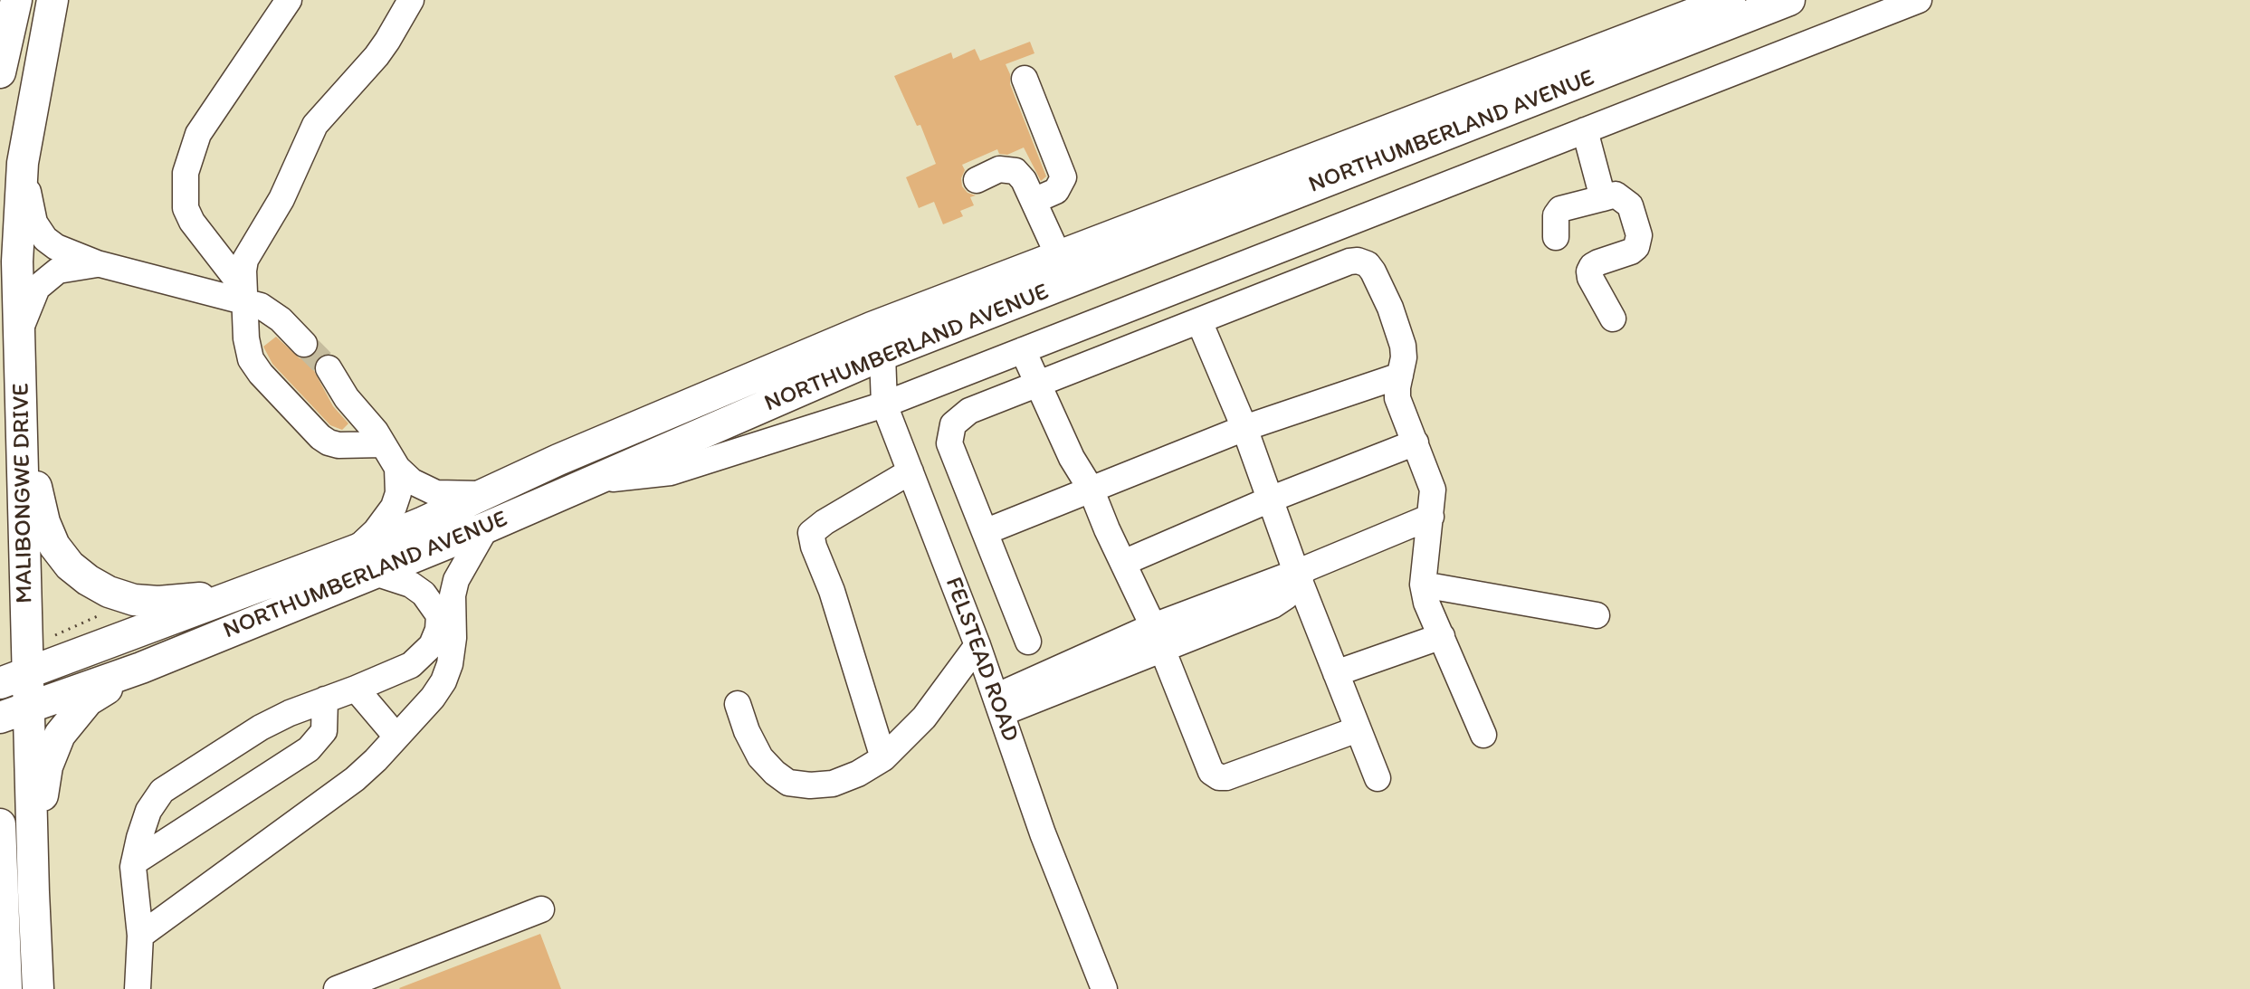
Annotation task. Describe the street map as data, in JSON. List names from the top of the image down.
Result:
{
  "streets": {
    "main road": ["NORTHUMBERLAND AVENUE", "MALIBONGWE DRIVE"],
    "street": ["FELSTEAD ROAD"]
  },
  "crossings": [
    ["NORTHUMBERLAND AVENUE", "MALIBONGWE DRIVE"],
    ["NORTHUMBERLAND AVENUE", "FELSTEAD ROAD"]
  ]
}
